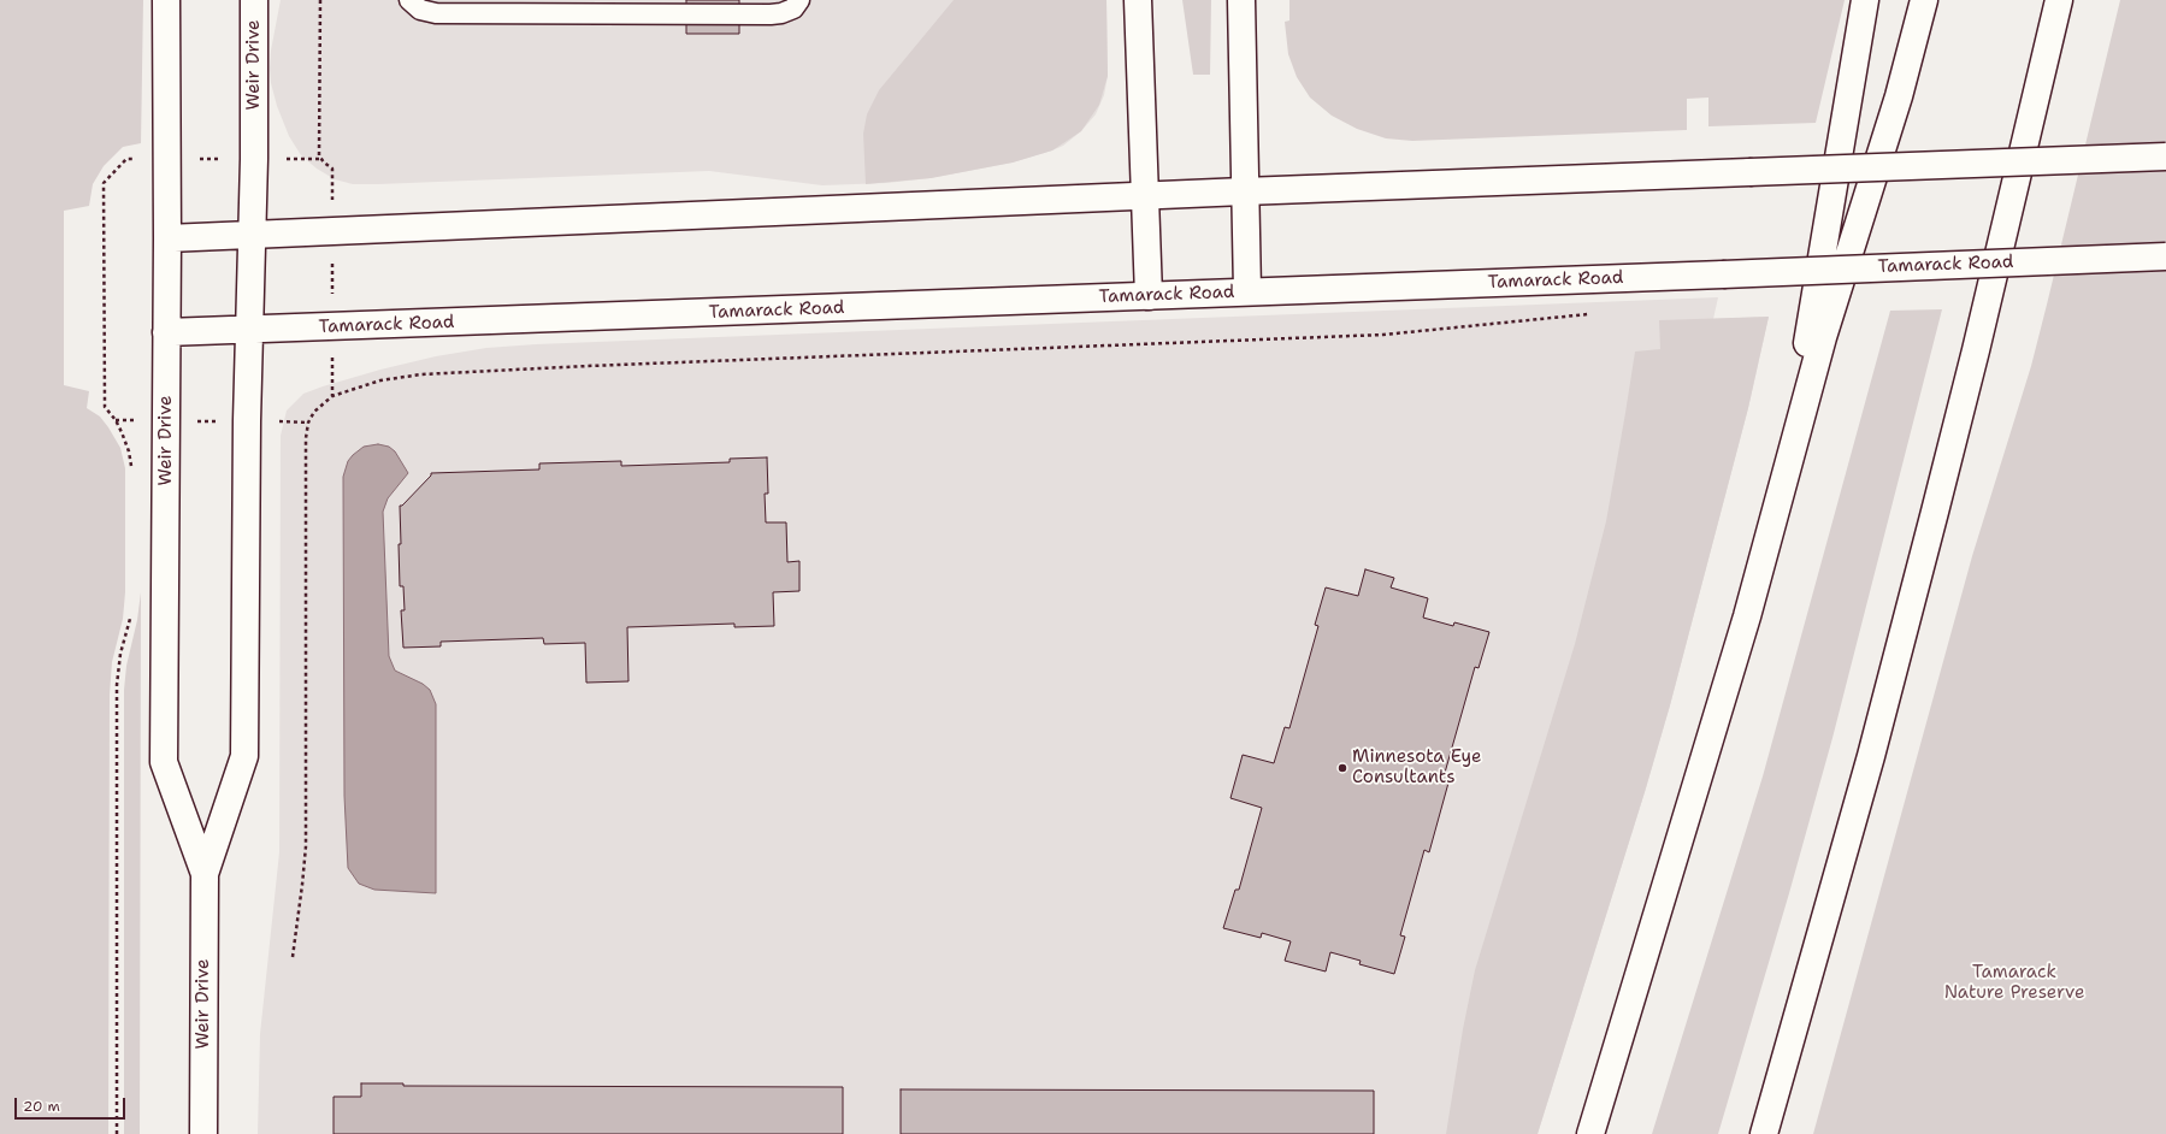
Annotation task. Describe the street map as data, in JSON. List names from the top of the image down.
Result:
{
  "streets": {
    "main road": ["Weir Drive", "Tamarack Road"]
  },
  "crossings": [
    ["Weir Drive", "Tamarack Road"]
  ],
  "parks": ["Tamarack Nature Preserve"],
  "places": ["Minnesota Eye Consultants"],
  "scale_bar": "20 m"
}
